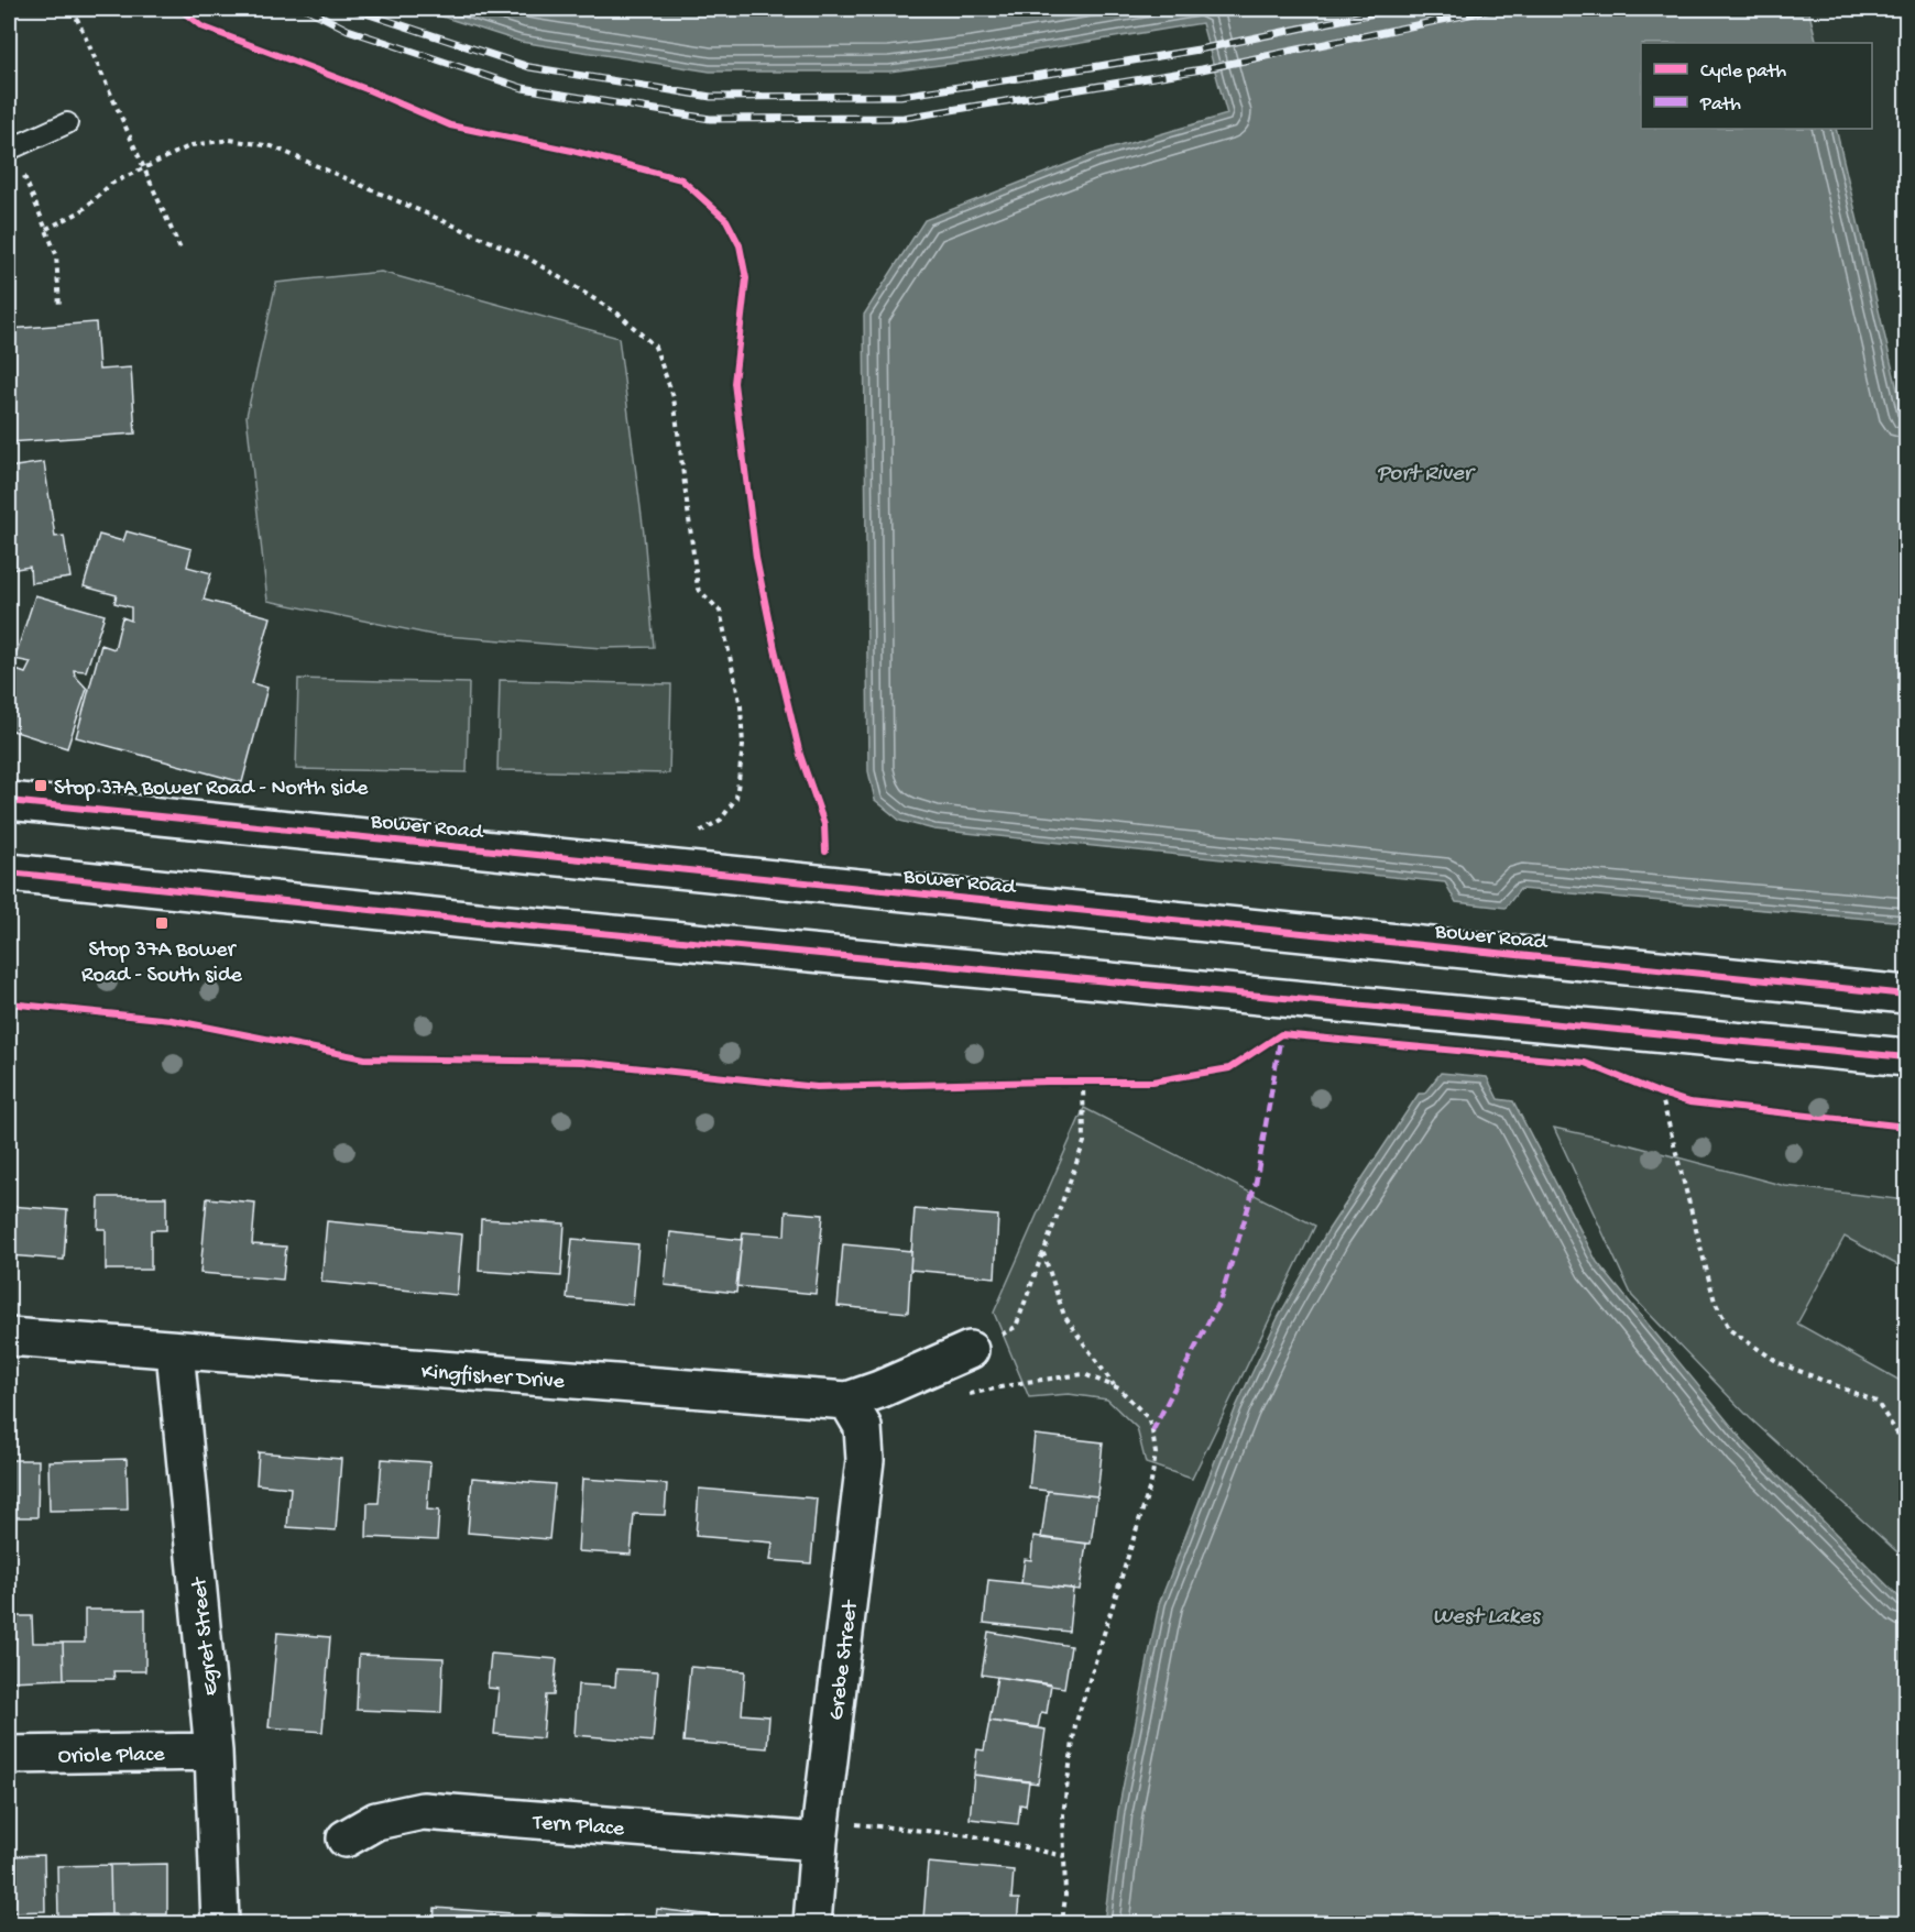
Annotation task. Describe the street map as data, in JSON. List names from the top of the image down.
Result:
{
  "streets": {
    "main road": [
      "Bower Road",
      "Kingfisher Drive",
      "Egret Street",
      "Grebe Street",
      "Oriole Place",
      "Tern Place"
    ]
  },
  "crossings": [
    ["Kingfisher Drive", "Egret Street"],
    ["Kingfisher Drive", "Grebe Street"],
    ["Egret Street", "Oriole Place"],
    ["Grebe Street", "Tern Place"]
  ],
  "water": ["Port River", "West Lakes"],
  "places": {
    "transit": ["Stop 37A Bower Road - North side", "Stop 37A Bower Road - South side"]
  },
  "legend": ["Cycle path", "Path"]
}
